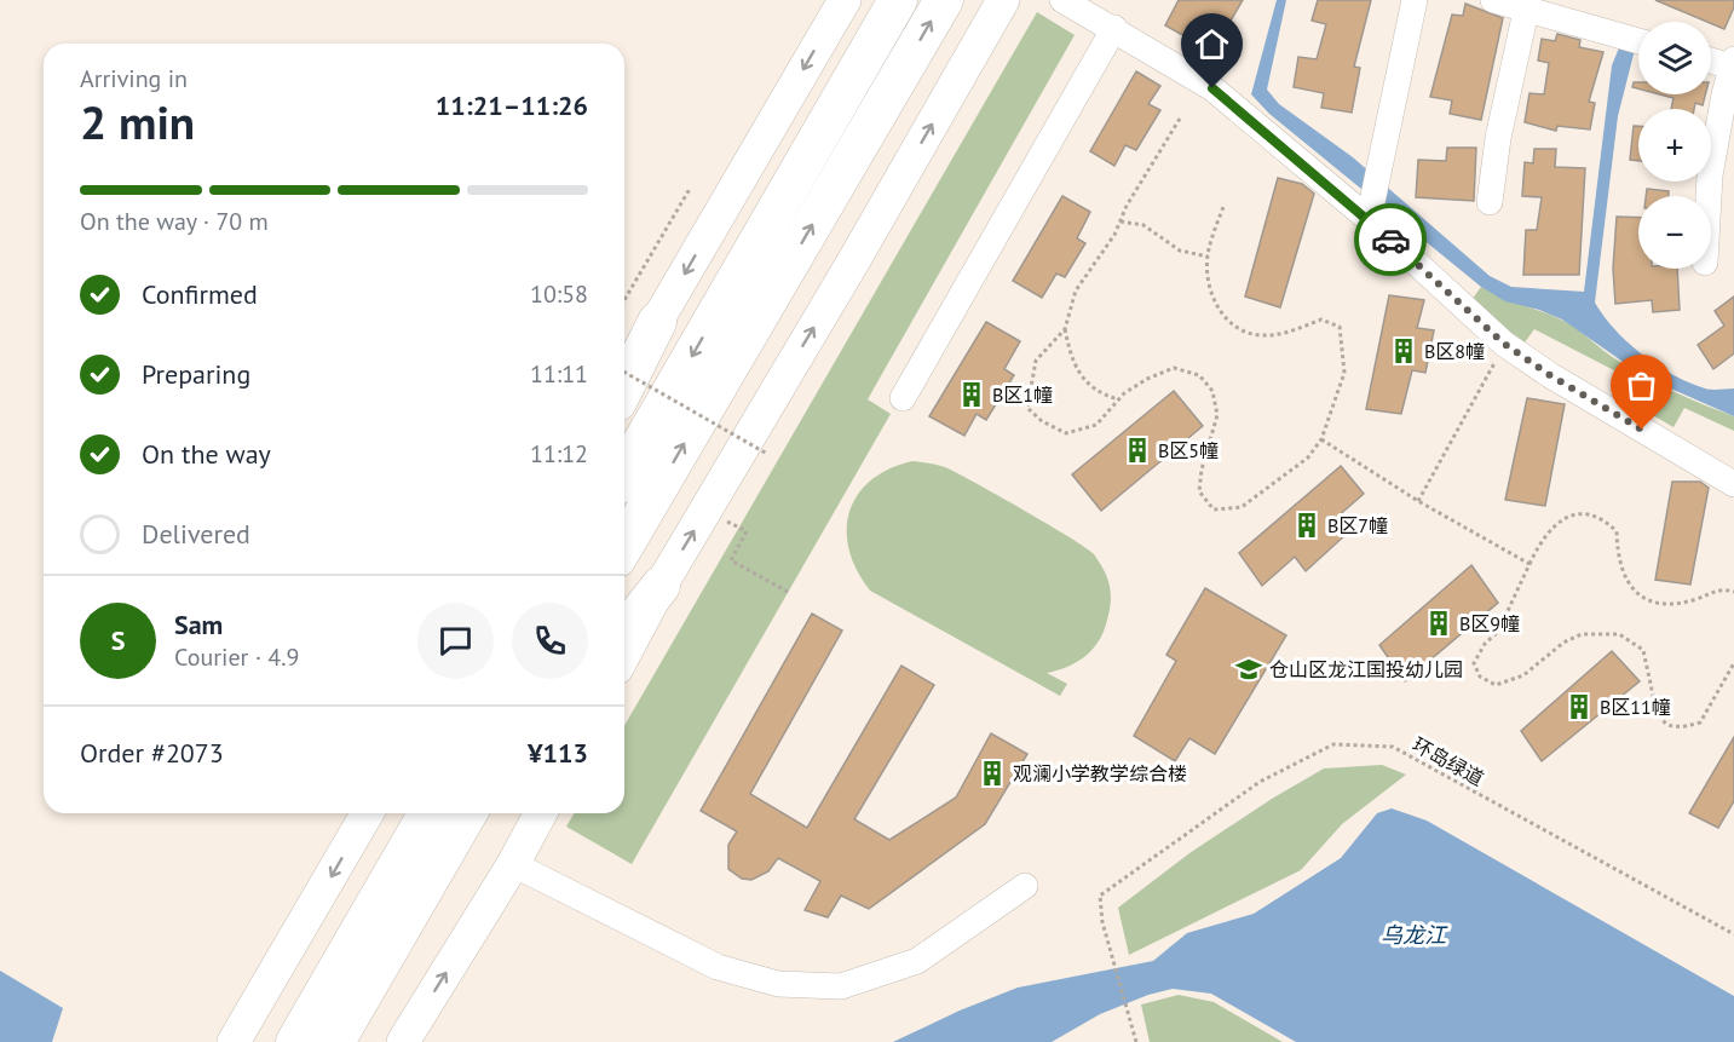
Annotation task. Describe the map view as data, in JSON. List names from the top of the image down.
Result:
{
  "streets": {
    "path": ["环岛绿道"]
  },
  "water": ["乌龙江"],
  "places": {
    "building": [
      "B区8幢",
      "B区1幢",
      "B区5幢",
      "B区7幢",
      "B区9幢",
      "B区11幢",
      "观澜小学教学综合楼"
    ],
    "school or university": ["仓山区龙江国投幼儿园"]
  },
  "page": {
    "map_buttons": ["+", "−"],
    "heading": ["2 min", "Arriving in", "11:21–11:26"],
    "panel": [
      "Sam",
      "Courier · 4.9",
      "Order #2073",
      "¥113"
    ],
    "bar": "On the way · 70 m",
    "list": [
      ["Confirmed", "10:58"],
      ["Preparing", "11:11"],
      ["On the way", "11:12"],
      "Delivered"
    ],
    "round": "S"
  }
}
